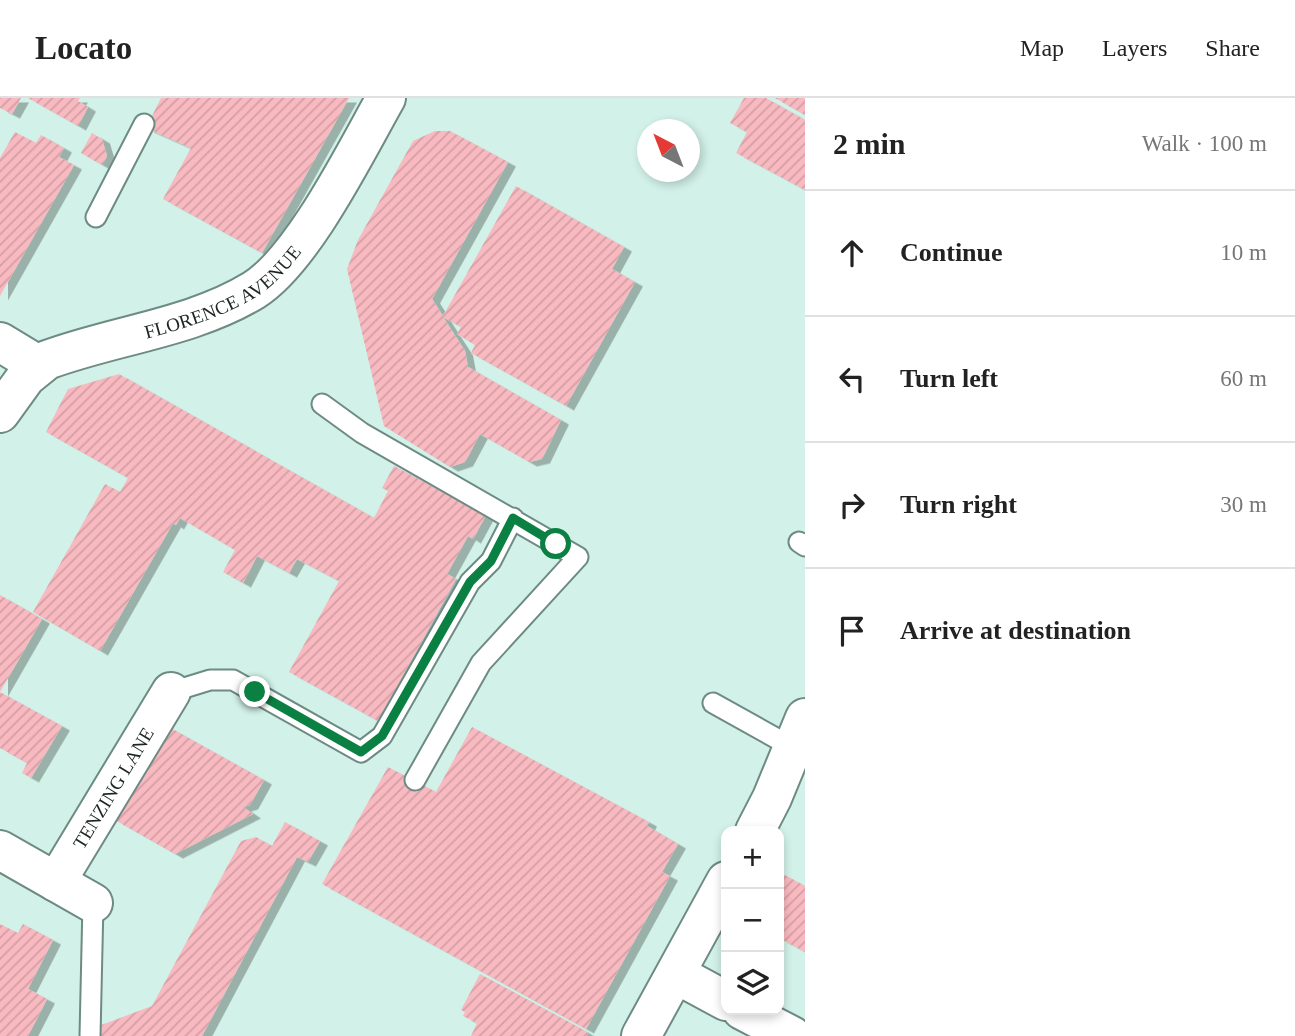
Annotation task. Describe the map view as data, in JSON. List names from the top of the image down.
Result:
{
  "streets": {
    "street": ["FLORENCE AVENUE", "TENZING LANE"]
  },
  "north": "top left",
  "page": {
    "header": "Locato",
    "nav": ["Map", "Layers", "Share"],
    "heading": ["2 min", "Walk · 100 m"],
    "list": [
      ["Continue", "10 m"],
      ["Turn left", "60 m"],
      ["Turn right", "30 m"],
      "Arrive at destination"
    ],
    "map_buttons": ["+", "−"]
  }
}
